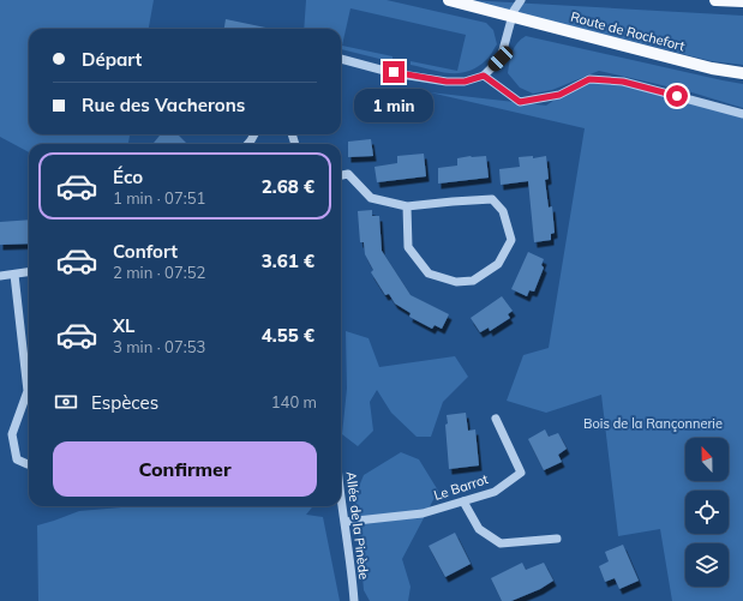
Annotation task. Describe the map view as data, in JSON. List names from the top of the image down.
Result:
{
  "streets": {
    "main road": ["Route de Rochefort"],
    "street": ["Le Barrot", "Allée de la Pinède"]
  },
  "crossings": [
    ["Le Barrot", "Allée de la Pinède"]
  ],
  "parks": ["Bois de la Rançonnerie"],
  "north": "top",
  "page": {
    "banner": ["Départ", "Rue des Vacherons"],
    "bubble": "1 min",
    "list": [
      {
        "name": "Éco",
        "note": "1 min · 07:51",
        "value": "2.68 €"
      },
      {
        "name": "Confort",
        "note": "2 min · 07:52",
        "value": "3.61 €"
      },
      {
        "name": "XL",
        "note": "3 min · 07:53",
        "value": "4.55 €"
      }
    ],
    "pay": ["Espèces", "140 m"],
    "buttons": "Confirmer"
  }
}
